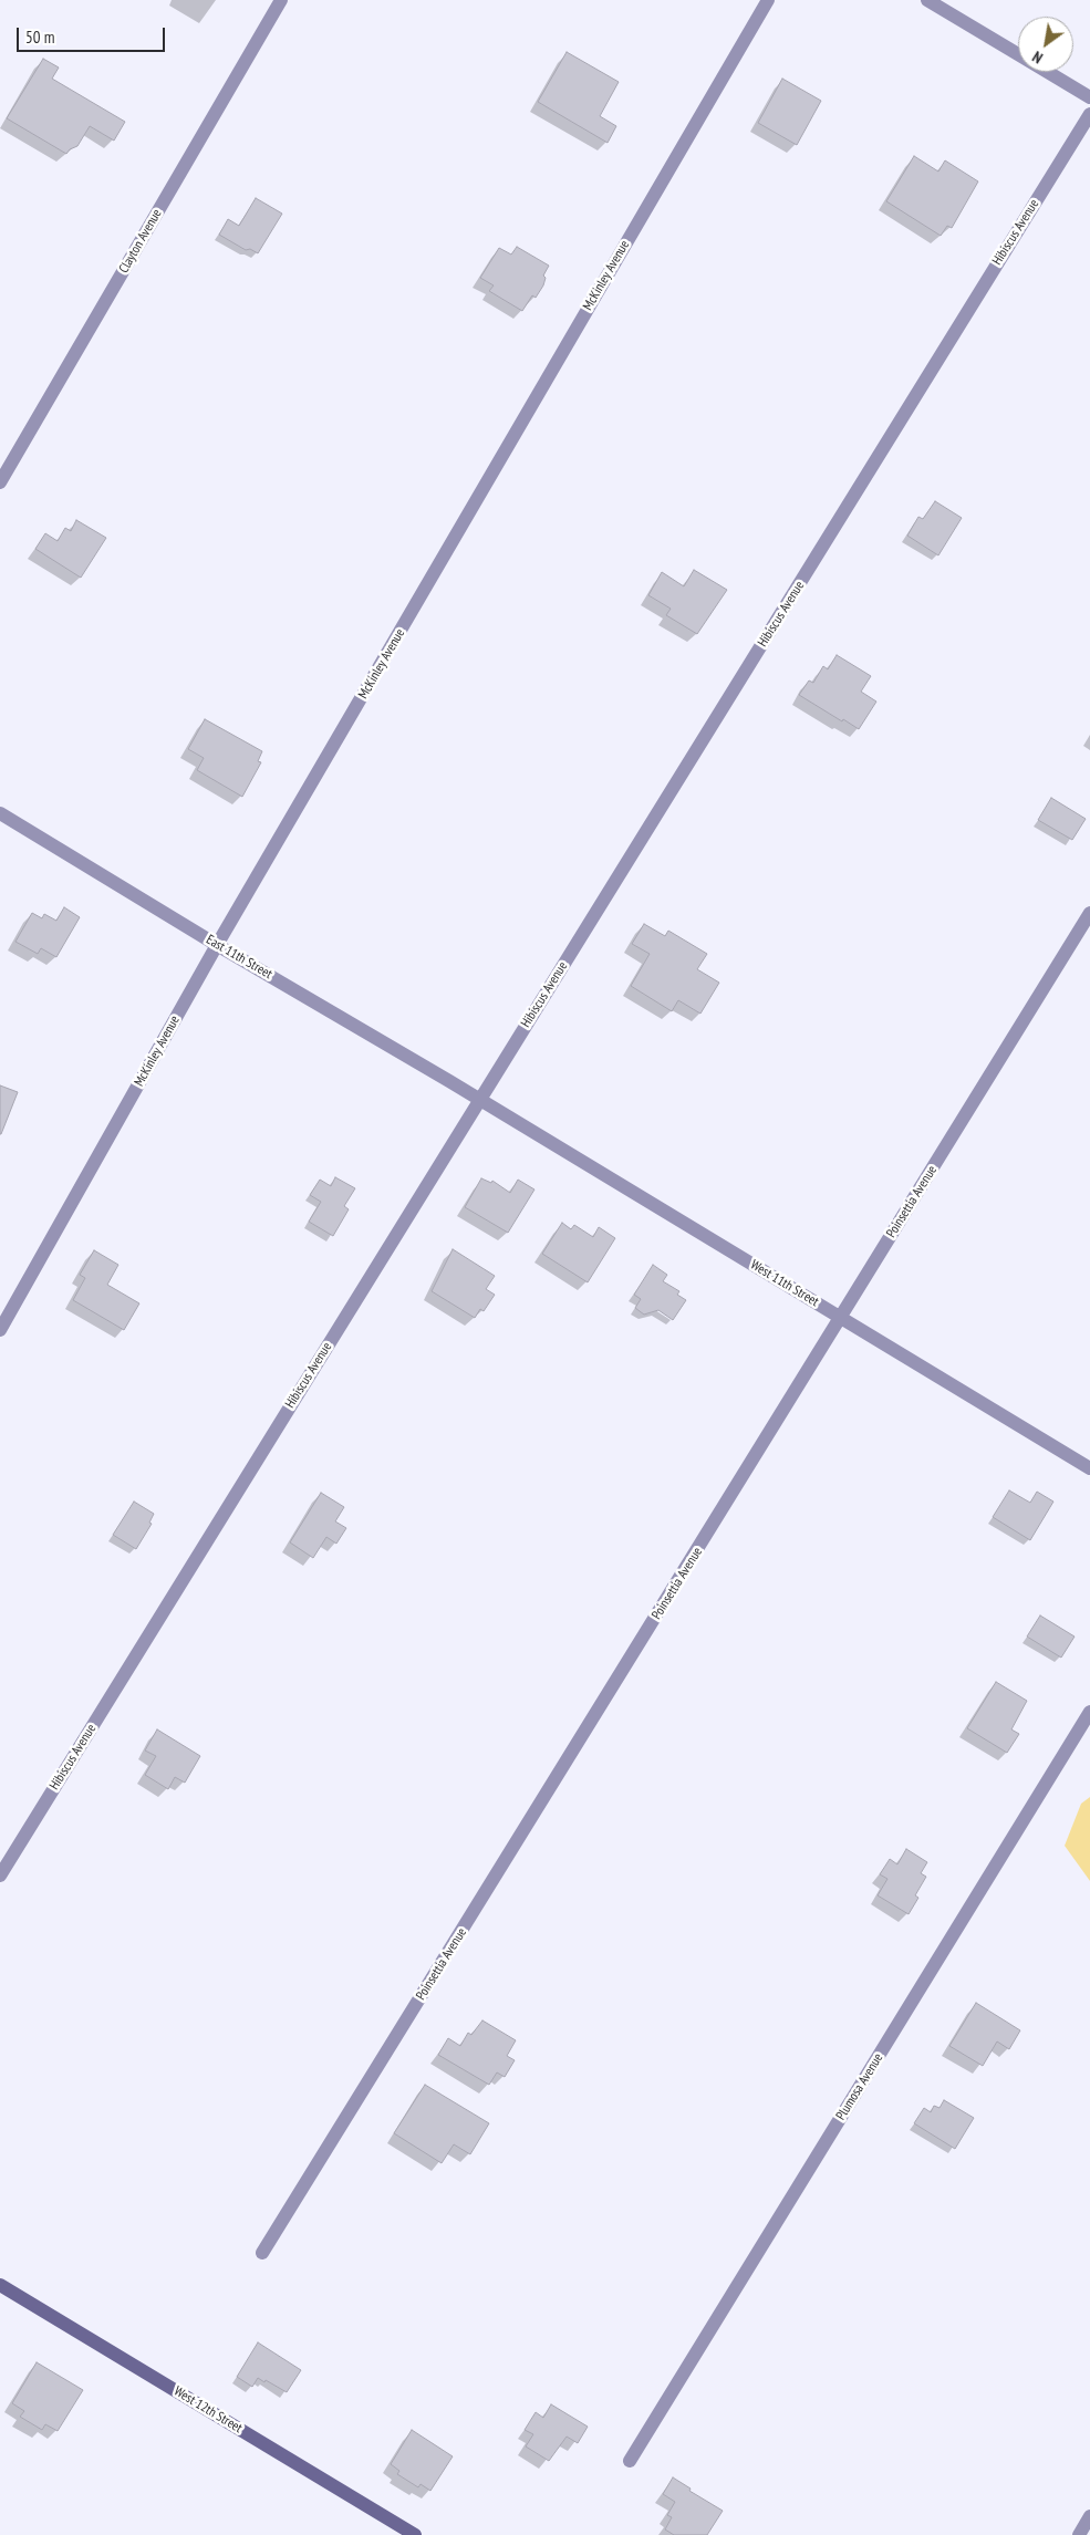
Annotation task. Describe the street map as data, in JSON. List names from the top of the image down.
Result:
{
  "streets": {
    "street": [
      "Hibiscus Avenue",
      "Clayton Avenue",
      "McKinley Avenue",
      "East 11th Street",
      "Poinsettia Avenue",
      "West 11th Street",
      "Plumosa Avenue",
      "West 12th Street"
    ]
  },
  "crossings": [
    ["Hibiscus Avenue", "East 11th Street"],
    ["Hibiscus Avenue", "West 11th Street"],
    ["McKinley Avenue", "East 11th Street"],
    ["East 11th Street", "West 11th Street"],
    ["Poinsettia Avenue", "West 11th Street"]
  ],
  "scale_bar": "50 m",
  "north": "bottom left"
}
